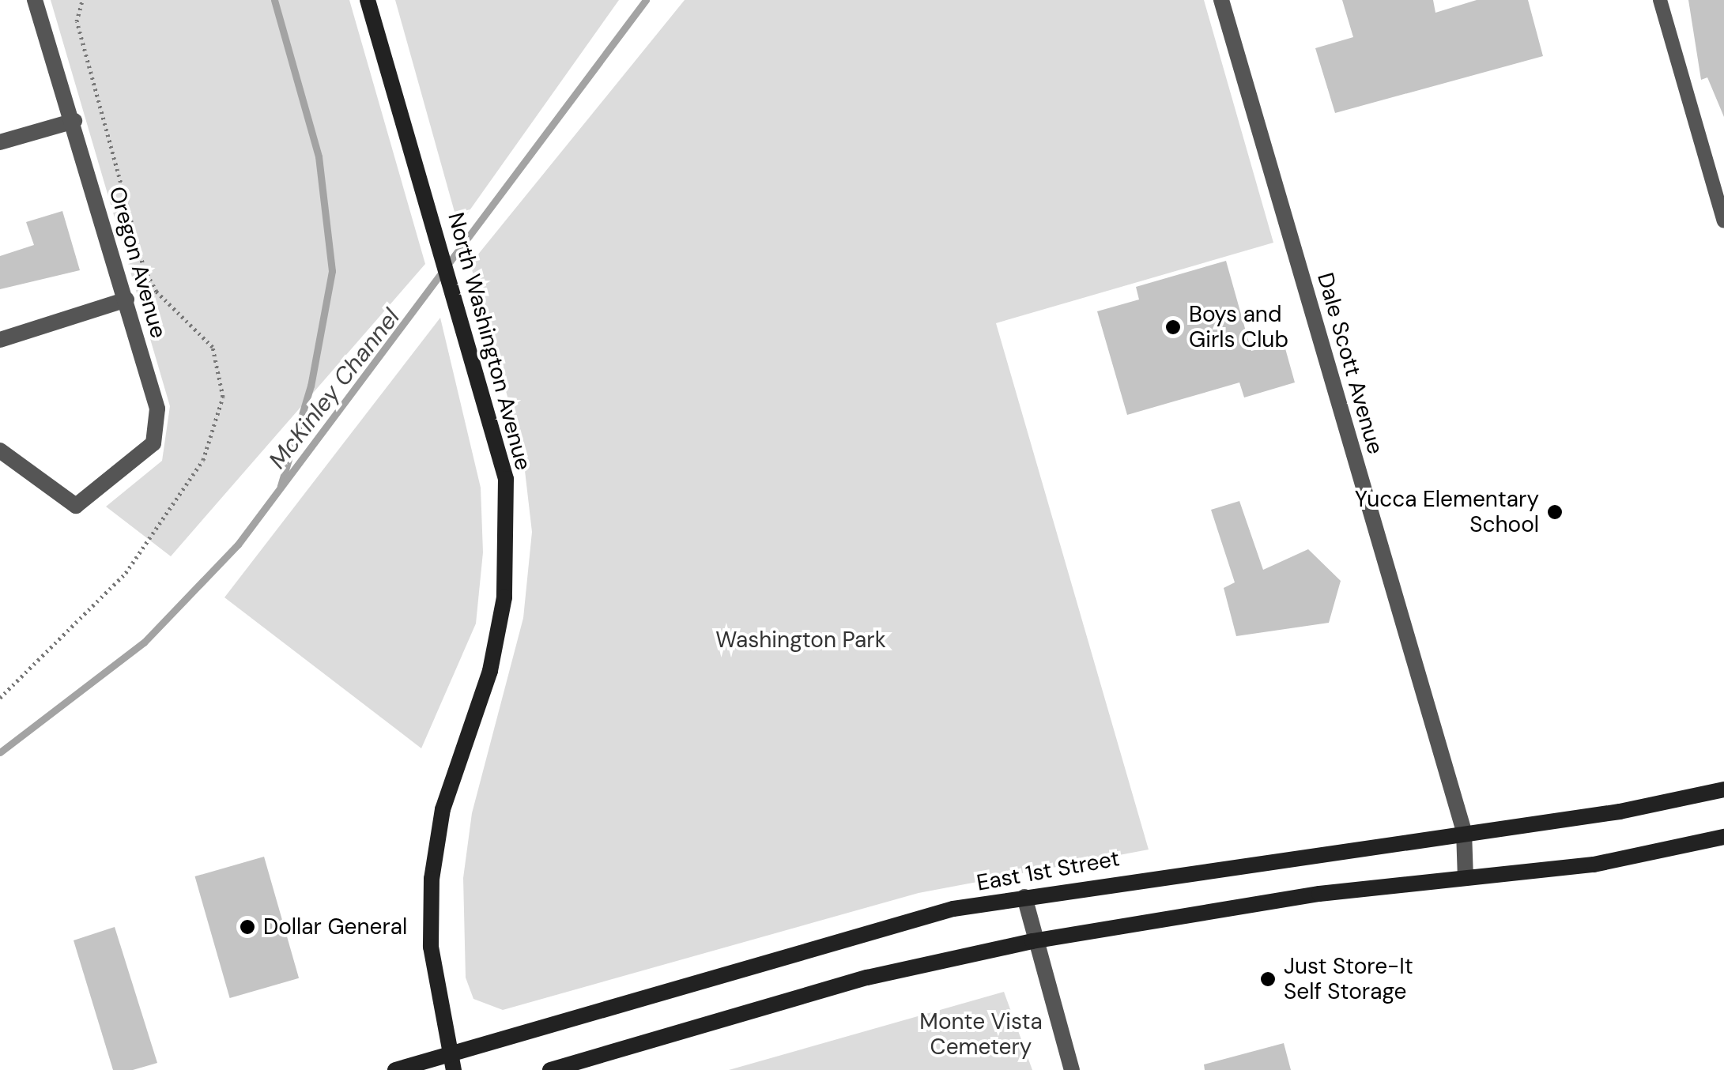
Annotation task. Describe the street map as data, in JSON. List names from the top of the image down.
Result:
{
  "streets": {
    "main road": ["North Washington Avenue", "East 1st Street"],
    "street": ["Oregon Avenue", "Dale Scott Avenue"]
  },
  "crossings": [
    ["North Washington Avenue", "East 1st Street"],
    ["Dale Scott Avenue", "East 1st Street"]
  ],
  "water": ["McKinley Channel"],
  "parks": ["Washington Park", "Monte Vista Cemetery"],
  "places": [
    "Boys and Girls Club",
    "Yucca Elementary School",
    "Dollar General",
    "Just Store-It Self Storage"
  ]
}
